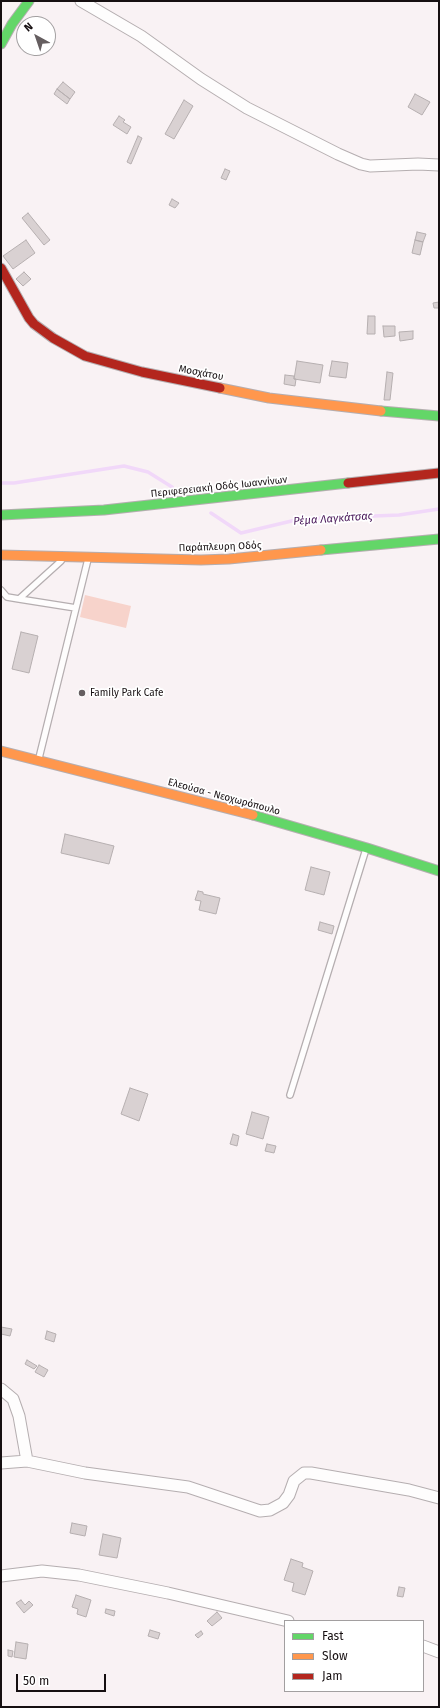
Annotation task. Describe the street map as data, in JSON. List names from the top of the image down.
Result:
{
  "streets": {
    "main road": [
      "Μοσχάτου",
      "Περιφερειακή Οδός Ιωαννίνων",
      "Παράπλευρη Οδός",
      "Ελεούσα - Νεοχωρόπουλο"
    ]
  },
  "water": ["Ρέμα Λαγκάτσας"],
  "places": ["Family Park Cafe"],
  "legend": ["Fast", "Slow", "Jam"],
  "scale_bar": "50 m",
  "north": "top left"
}
